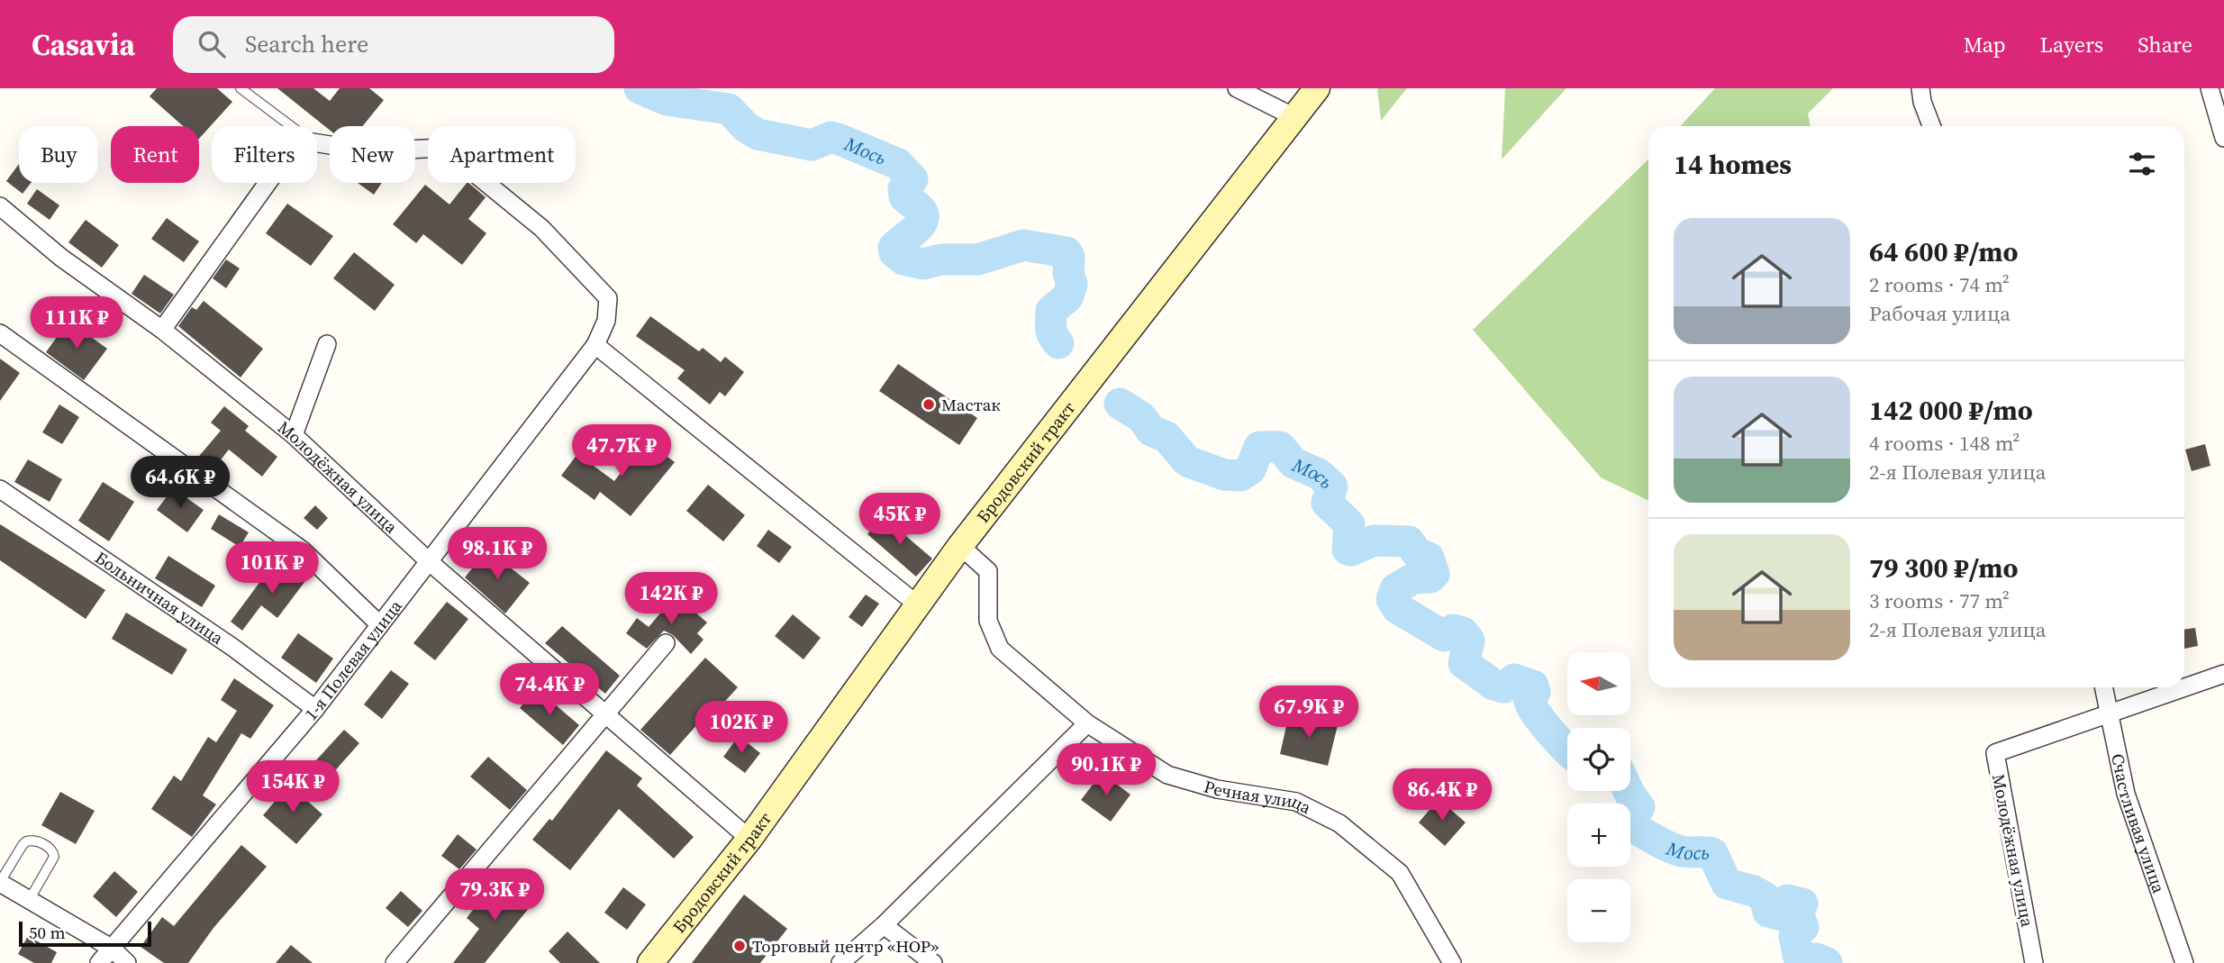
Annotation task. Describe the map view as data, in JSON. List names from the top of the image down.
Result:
{
  "streets": {
    "main road": ["Бродовский тракт"],
    "street": [
      "Молодёжная улица",
      "Больничная улица",
      "1-я Полевая улица",
      "Речная улица",
      "Счастливая улица"
    ]
  },
  "crossings": [
    ["Бродовский тракт", "Молодёжная улица"],
    ["Бродовский тракт", "Речная улица"],
    ["Молодёжная улица", "1-я Полевая улица"],
    ["Молодёжная улица", "Счастливая улица"],
    ["Больничная улица", "1-я Полевая улица"]
  ],
  "water": ["Мось"],
  "places": ["Мастак", "Торговый центр «НОР»"],
  "scale_bar": "50 m",
  "north": "left",
  "page": {
    "header": "Casavia",
    "search": "Search here",
    "nav": ["Map", "Layers", "Share"],
    "chip": [
      "Buy",
      "Rent",
      "Filters",
      "New",
      "Apartment"
    ],
    "heading": "14 homes",
    "list": [
      {
        "name": "64 600 ₽/mo",
        "note": "2 rooms · 74 m² · Рабочая улица"
      },
      {
        "name": "142 000 ₽/mo",
        "note": "4 rooms · 148 m² · 2-я Полевая улица"
      },
      {
        "name": "79 300 ₽/mo",
        "note": "3 rooms · 77 m² · 2-я Полевая улица"
      }
    ],
    "price": [
      "111K ₽",
      "47.7K ₽",
      "64.6K ₽",
      "45K ₽",
      "98.1K ₽",
      "101K ₽",
      "142K ₽",
      "74.4K ₽",
      "67.9K ₽",
      "102K ₽",
      "90.1K ₽",
      "154K ₽",
      "86.4K ₽",
      "79.3K ₽"
    ],
    "map_buttons": ["+", "−"],
    "scale": "50 m"
  }
}
